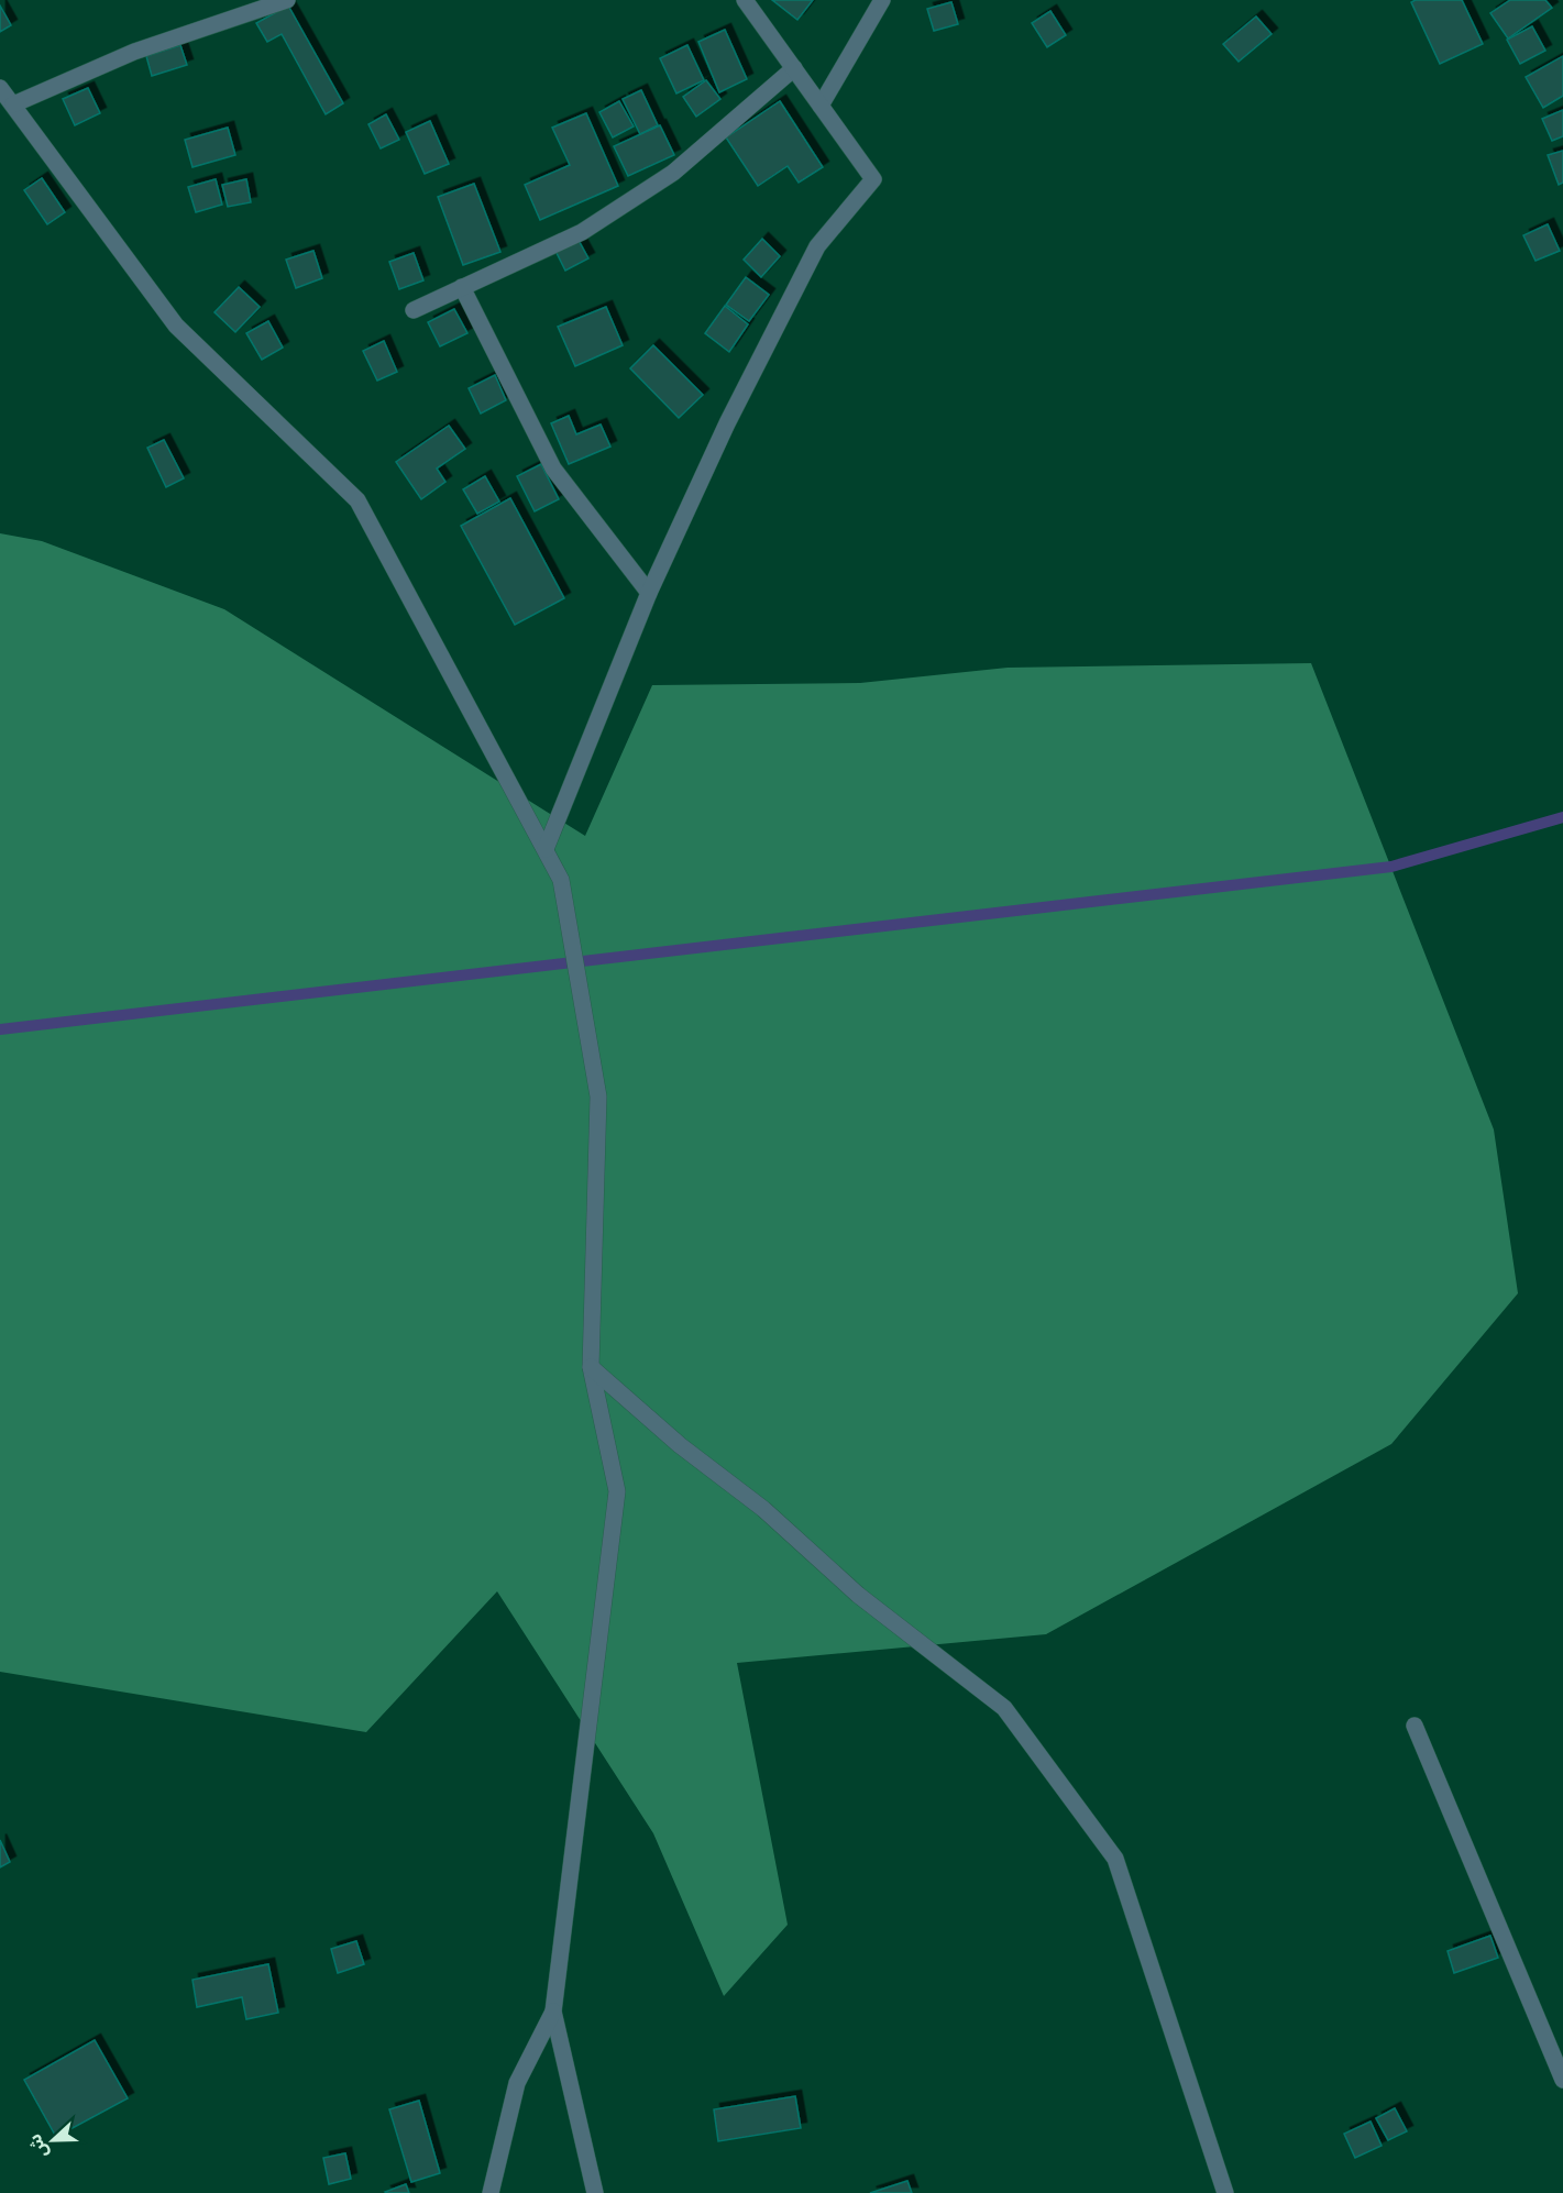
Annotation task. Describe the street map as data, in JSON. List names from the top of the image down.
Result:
{
  "north": "left"
}
